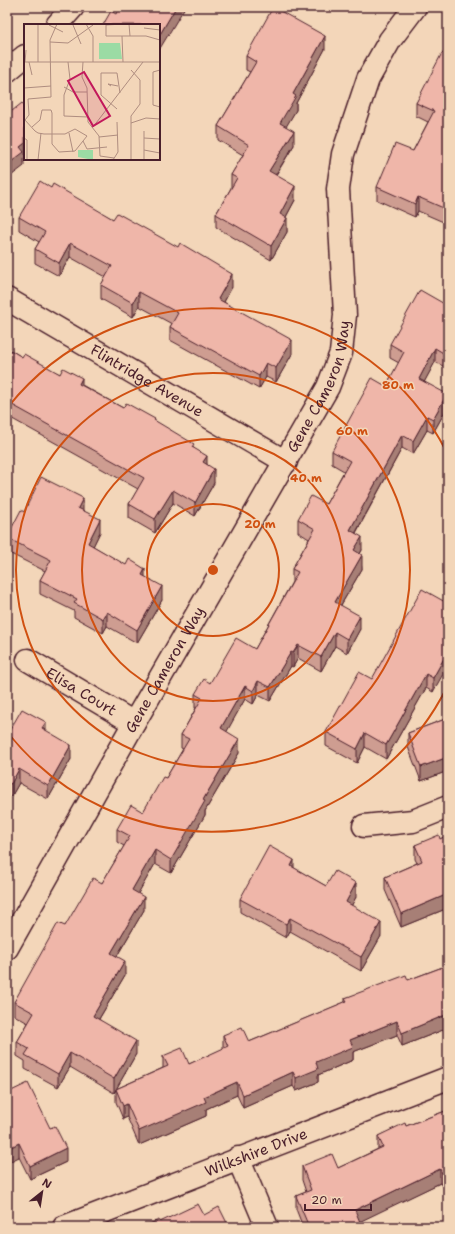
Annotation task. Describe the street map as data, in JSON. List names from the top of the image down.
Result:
{
  "streets": {
    "street": [
      "Flintridge Avenue",
      "Gene Cameron Way",
      "Elisa Court",
      "Wilkshire Drive"
    ]
  },
  "crossings": [
    ["Flintridge Avenue", "Gene Cameron Way"],
    ["Gene Cameron Way", "Elisa Court"]
  ],
  "scale_bar": "20 m",
  "north": "top right",
  "rings": [
    "80 m",
    "60 m",
    "40 m",
    "20 m"
  ]
}
